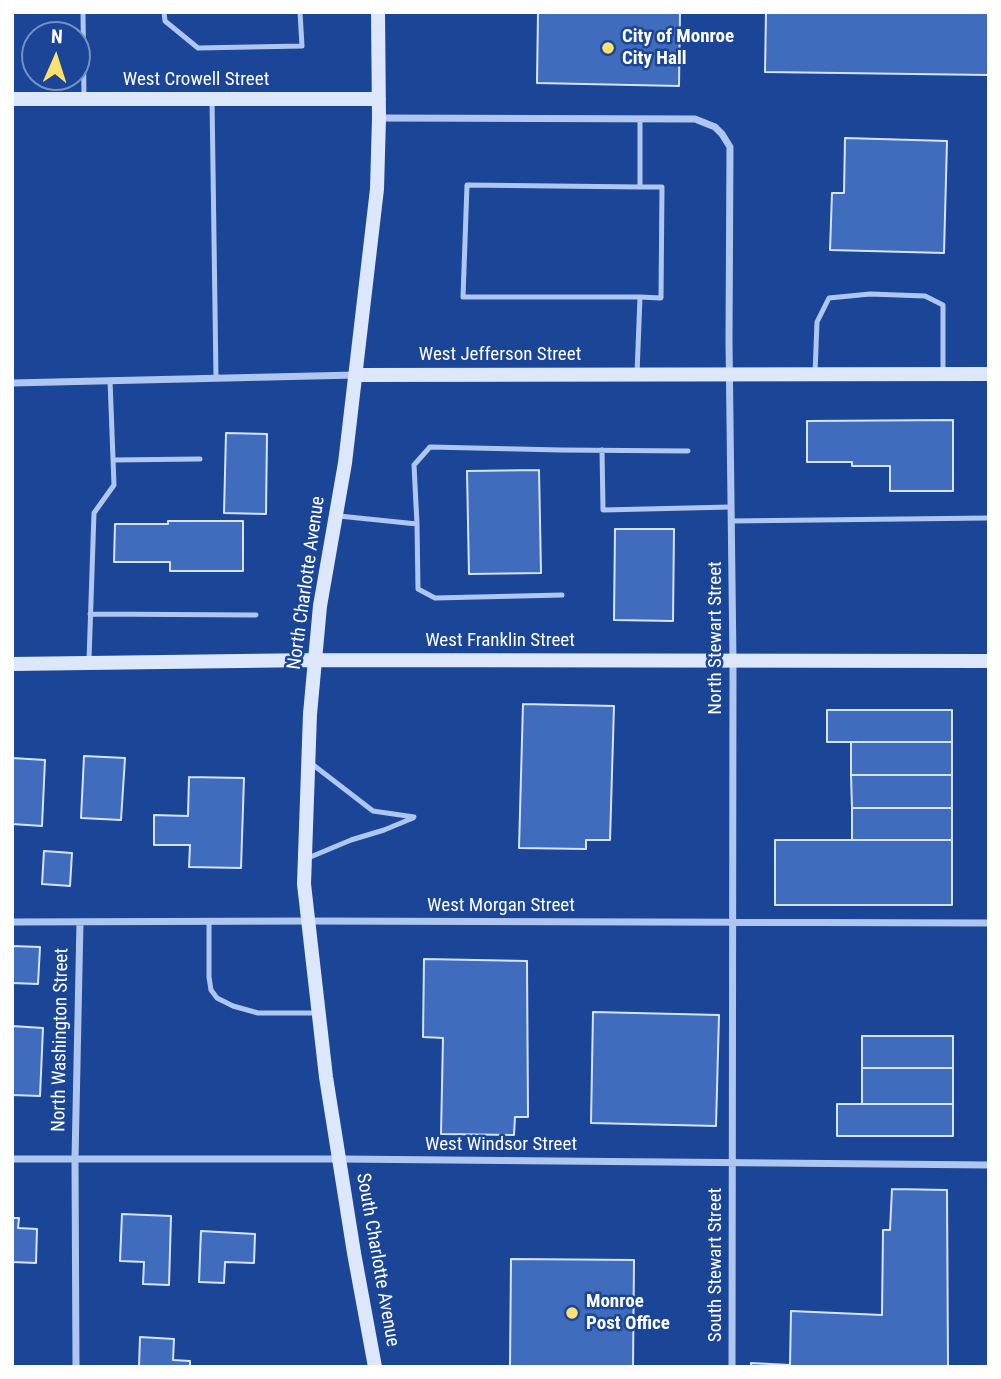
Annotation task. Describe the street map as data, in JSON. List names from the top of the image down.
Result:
{
  "streets": {
    "main road": [
      "West Crowell Street",
      "West Jefferson Street",
      "North Charlotte Avenue",
      "West Franklin Street",
      "South Charlotte Avenue"
    ],
    "street": [
      "North Stewart Street",
      "West Morgan Street",
      "North Washington Street",
      "West Windsor Street",
      "South Stewart Street"
    ]
  },
  "crossings": [
    ["West Crowell Street", "North Charlotte Avenue"],
    ["West Jefferson Street", "North Charlotte Avenue"],
    ["West Jefferson Street", "North Stewart Street"],
    ["North Charlotte Avenue", "West Franklin Street"],
    ["North Charlotte Avenue", "West Morgan Street"],
    ["North Charlotte Avenue", "West Windsor Street"],
    ["North Charlotte Avenue", "South Charlotte Avenue"],
    ["North Stewart Street", "West Franklin Street"],
    ["North Stewart Street", "West Morgan Street"],
    ["North Stewart Street", "West Windsor Street"],
    ["North Stewart Street", "South Stewart Street"],
    ["West Morgan Street", "North Washington Street"],
    ["North Washington Street", "West Windsor Street"],
    ["West Windsor Street", "South Charlotte Avenue"],
    ["West Windsor Street", "South Stewart Street"]
  ],
  "places": ["City of Monroe City Hall", "Monroe Post Office"],
  "north": "top"
}
